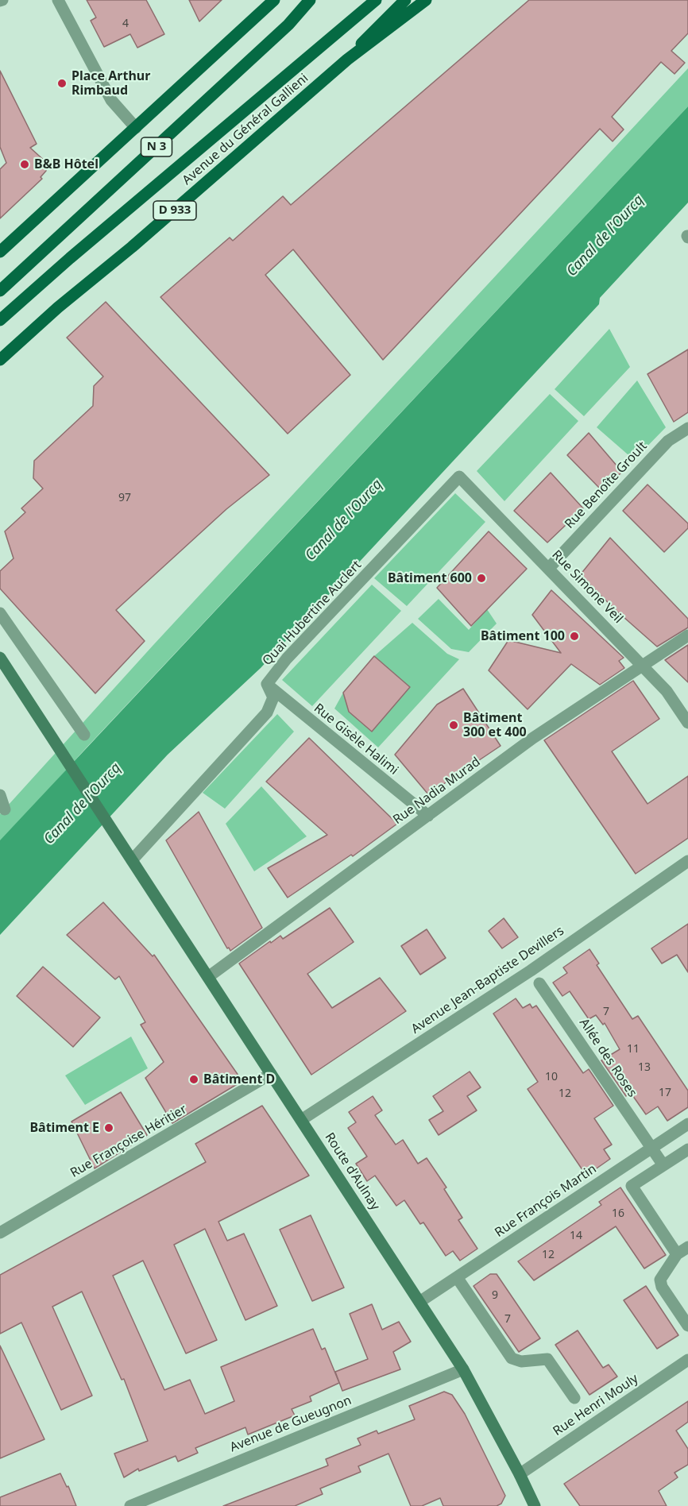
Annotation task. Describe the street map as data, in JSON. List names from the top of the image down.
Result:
{
  "streets": {
    "main road": ["Avenue du Général Gallieni", "N 3", "D 933"],
    "street": [
      "Rue Benoîte Groult",
      "Rue Simone Veil",
      "Quai Hubertine Auclert",
      "Rue Gisèle Halimi",
      "Rue Nadia Murad",
      "Avenue Jean-Baptiste Devillers",
      "Allée des Roses",
      "Rue Françoise Héritier",
      "Route d'Aulnay",
      "Rue François Martin",
      "Rue Henri Mouly",
      "Avenue de Gueugnon"
    ]
  },
  "crossings": [
    ["Rue Benoîte Groult", "Rue Simone Veil"],
    ["Rue Simone Veil", "Quai Hubertine Auclert"],
    ["Rue Simone Veil", "Rue Nadia Murad"],
    ["Quai Hubertine Auclert", "Rue Gisèle Halimi"],
    ["Quai Hubertine Auclert", "Route d'Aulnay"],
    ["Rue Gisèle Halimi", "Rue Nadia Murad"],
    ["Rue Nadia Murad", "Route d'Aulnay"],
    ["Avenue Jean-Baptiste Devillers", "Route d'Aulnay"],
    ["Allée des Roses", "Rue François Martin"],
    ["Rue Françoise Héritier", "Route d'Aulnay"],
    ["Route d'Aulnay", "Rue François Martin"],
    ["Route d'Aulnay", "Rue Henri Mouly"],
    ["Route d'Aulnay", "Avenue de Gueugnon"]
  ],
  "water": ["Canal de l'Ourcq"],
  "places": [
    "Place Arthur Rimbaud",
    "B&B Hôtel",
    "Bâtiment 600",
    "Bâtiment 100",
    "Bâtiment 300 et 400",
    "Bâtiment D",
    "Bâtiment E"
  ],
  "house_numbers": [
    "4",
    "97",
    "7",
    "11",
    "13",
    "10",
    "17",
    "12",
    "16",
    "14",
    "12",
    "9",
    "7"
  ]
}
